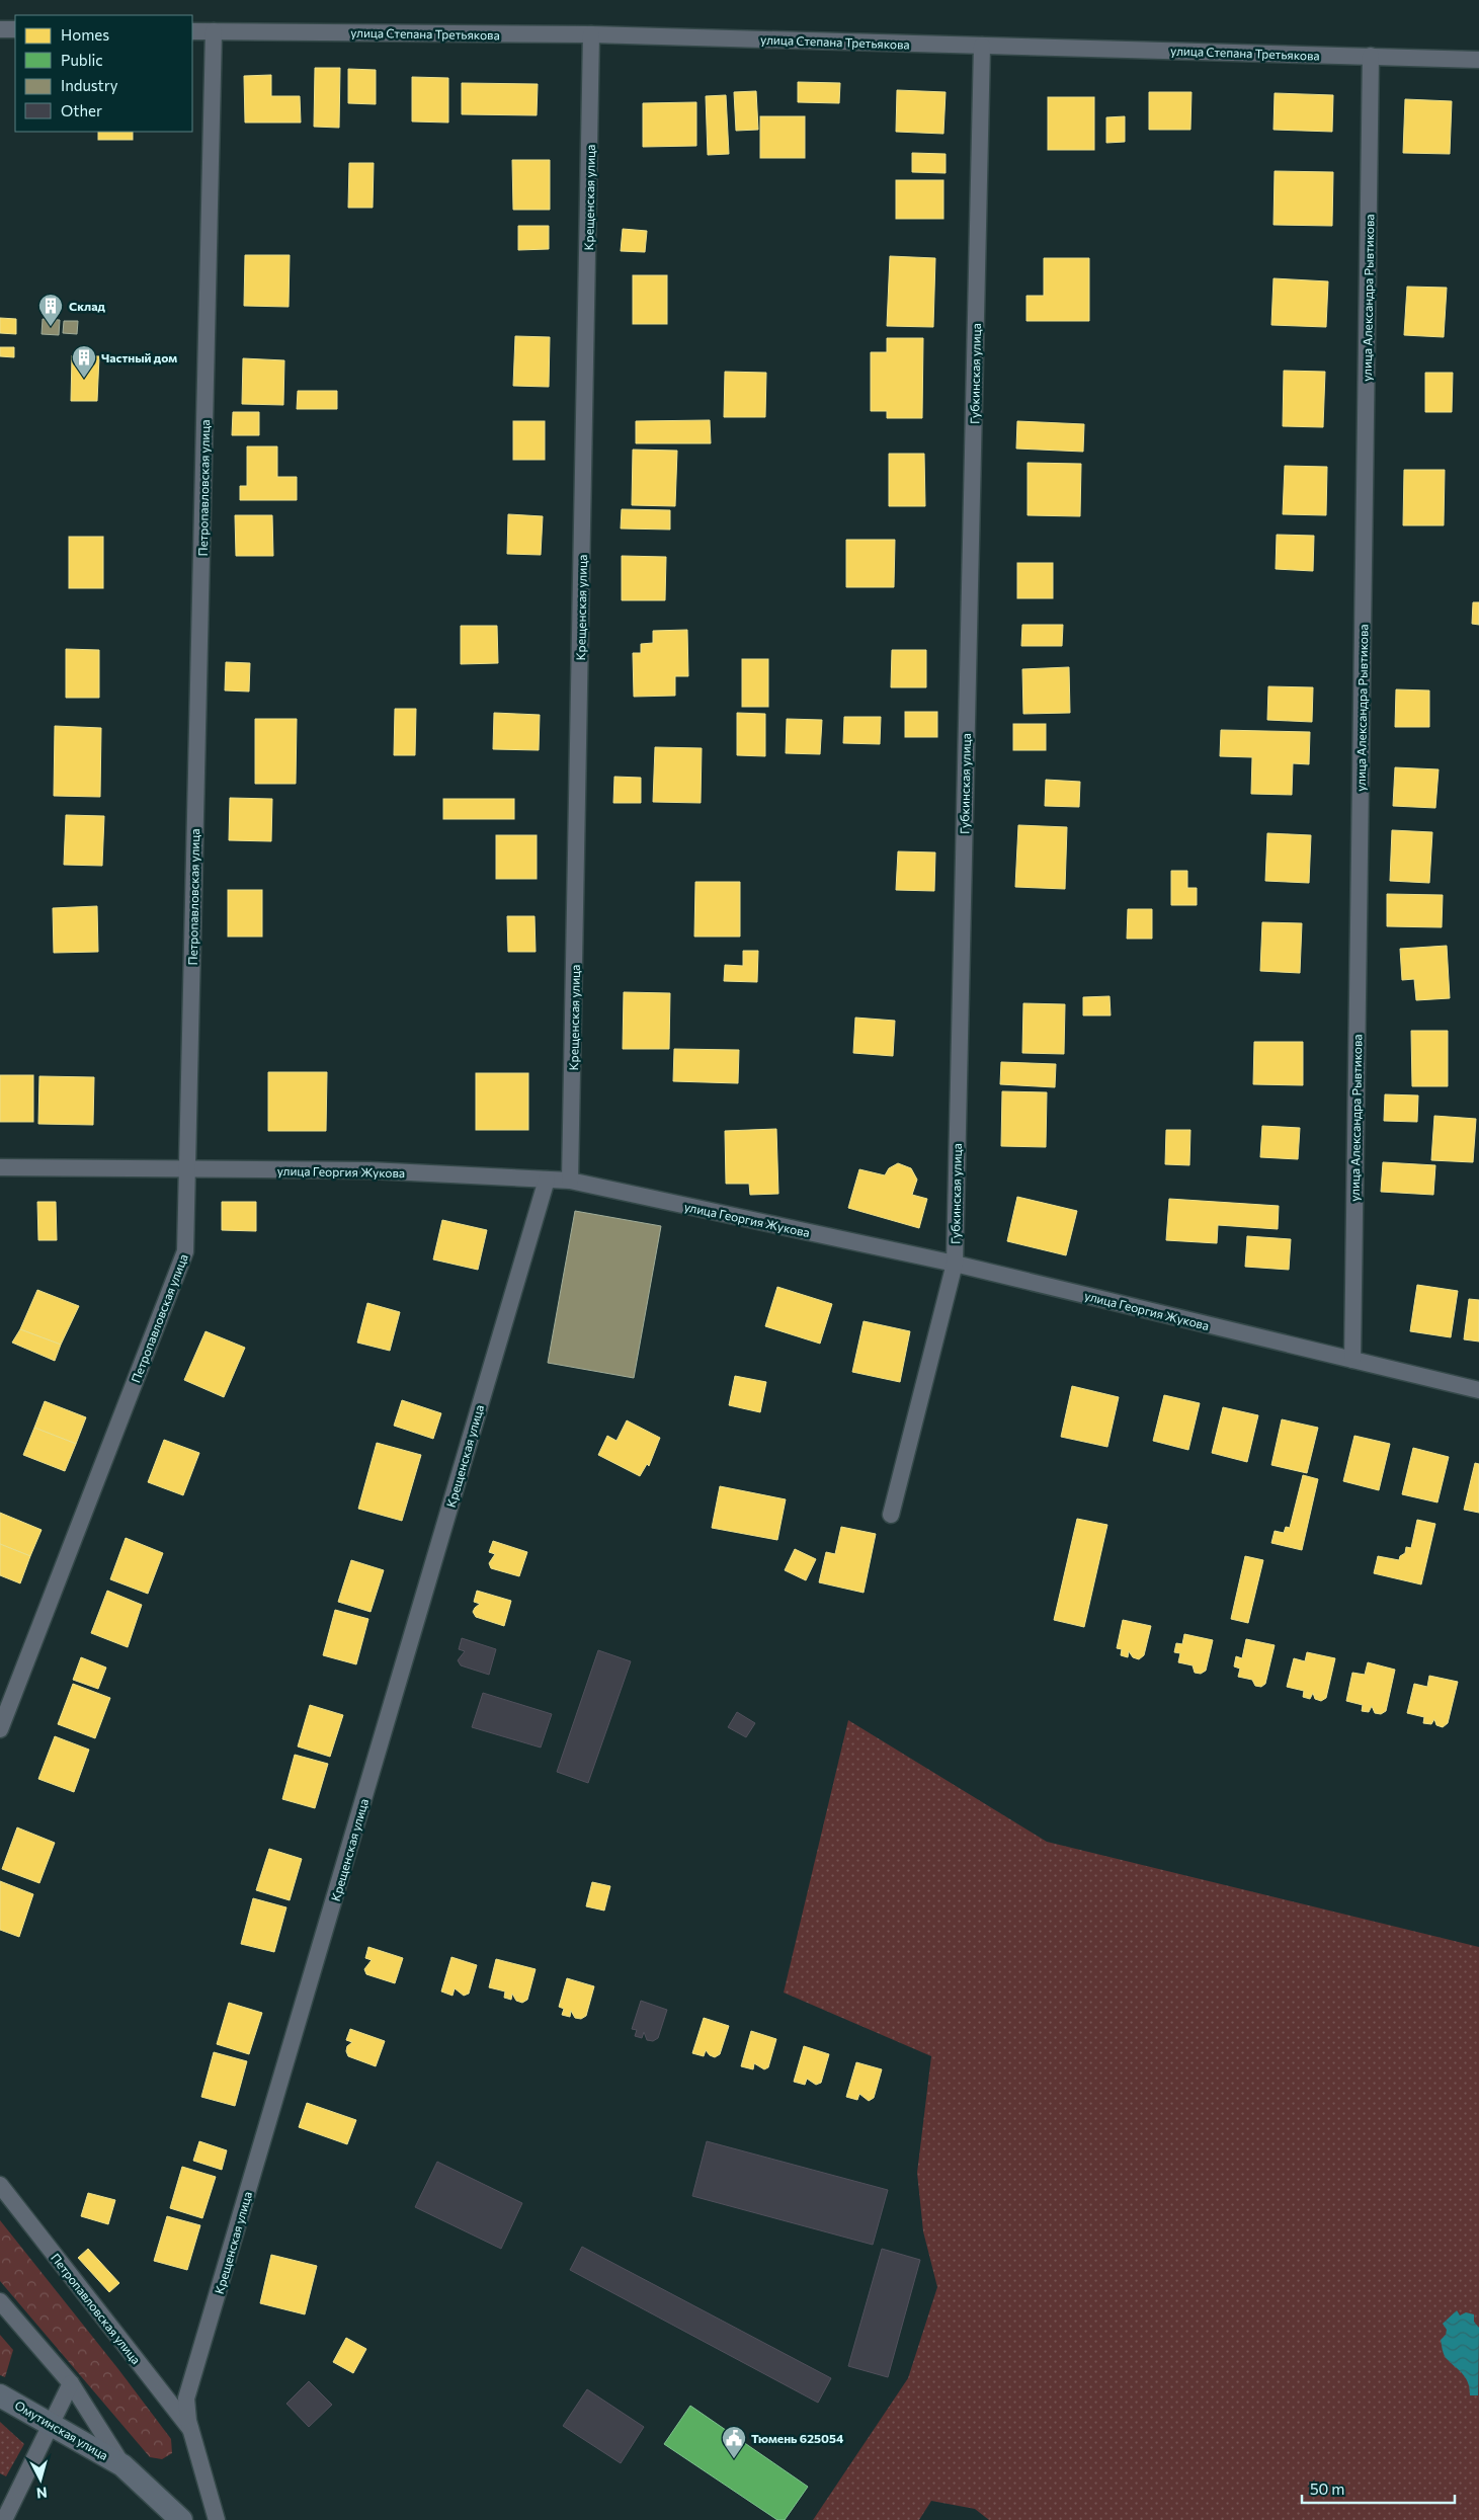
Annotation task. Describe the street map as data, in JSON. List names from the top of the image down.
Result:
{
  "streets": {
    "street": [
      "улица Степана Третьякова",
      "Крещенская улица",
      "улица Александра Рывтикова",
      "Губкинская улица",
      "Петропавловская улица",
      "улица Георгия Жукова",
      "Омутинская улица"
    ]
  },
  "crossings": [
    ["улица Степана Третьякова", "Крещенская улица"],
    ["улица Степана Третьякова", "улица Александра Рывтикова"],
    ["улица Степана Третьякова", "Губкинская улица"],
    ["улица Степана Третьякова", "Петропавловская улица"],
    ["Крещенская улица", "Петропавловская улица"],
    ["Крещенская улица", "улица Георгия Жукова"],
    ["улица Александра Рывтикова", "улица Георгия Жукова"],
    ["Губкинская улица", "улица Георгия Жукова"],
    ["Петропавловская улица", "улица Георгия Жукова"]
  ],
  "places": {
    "building": ["Склад", "Частный дом"],
    "public building": ["Тюмень 625054"]
  },
  "legend": [
    "Homes",
    "Public",
    "Industry",
    "Other"
  ],
  "scale_bar": "50 m",
  "north": "bottom"
}
